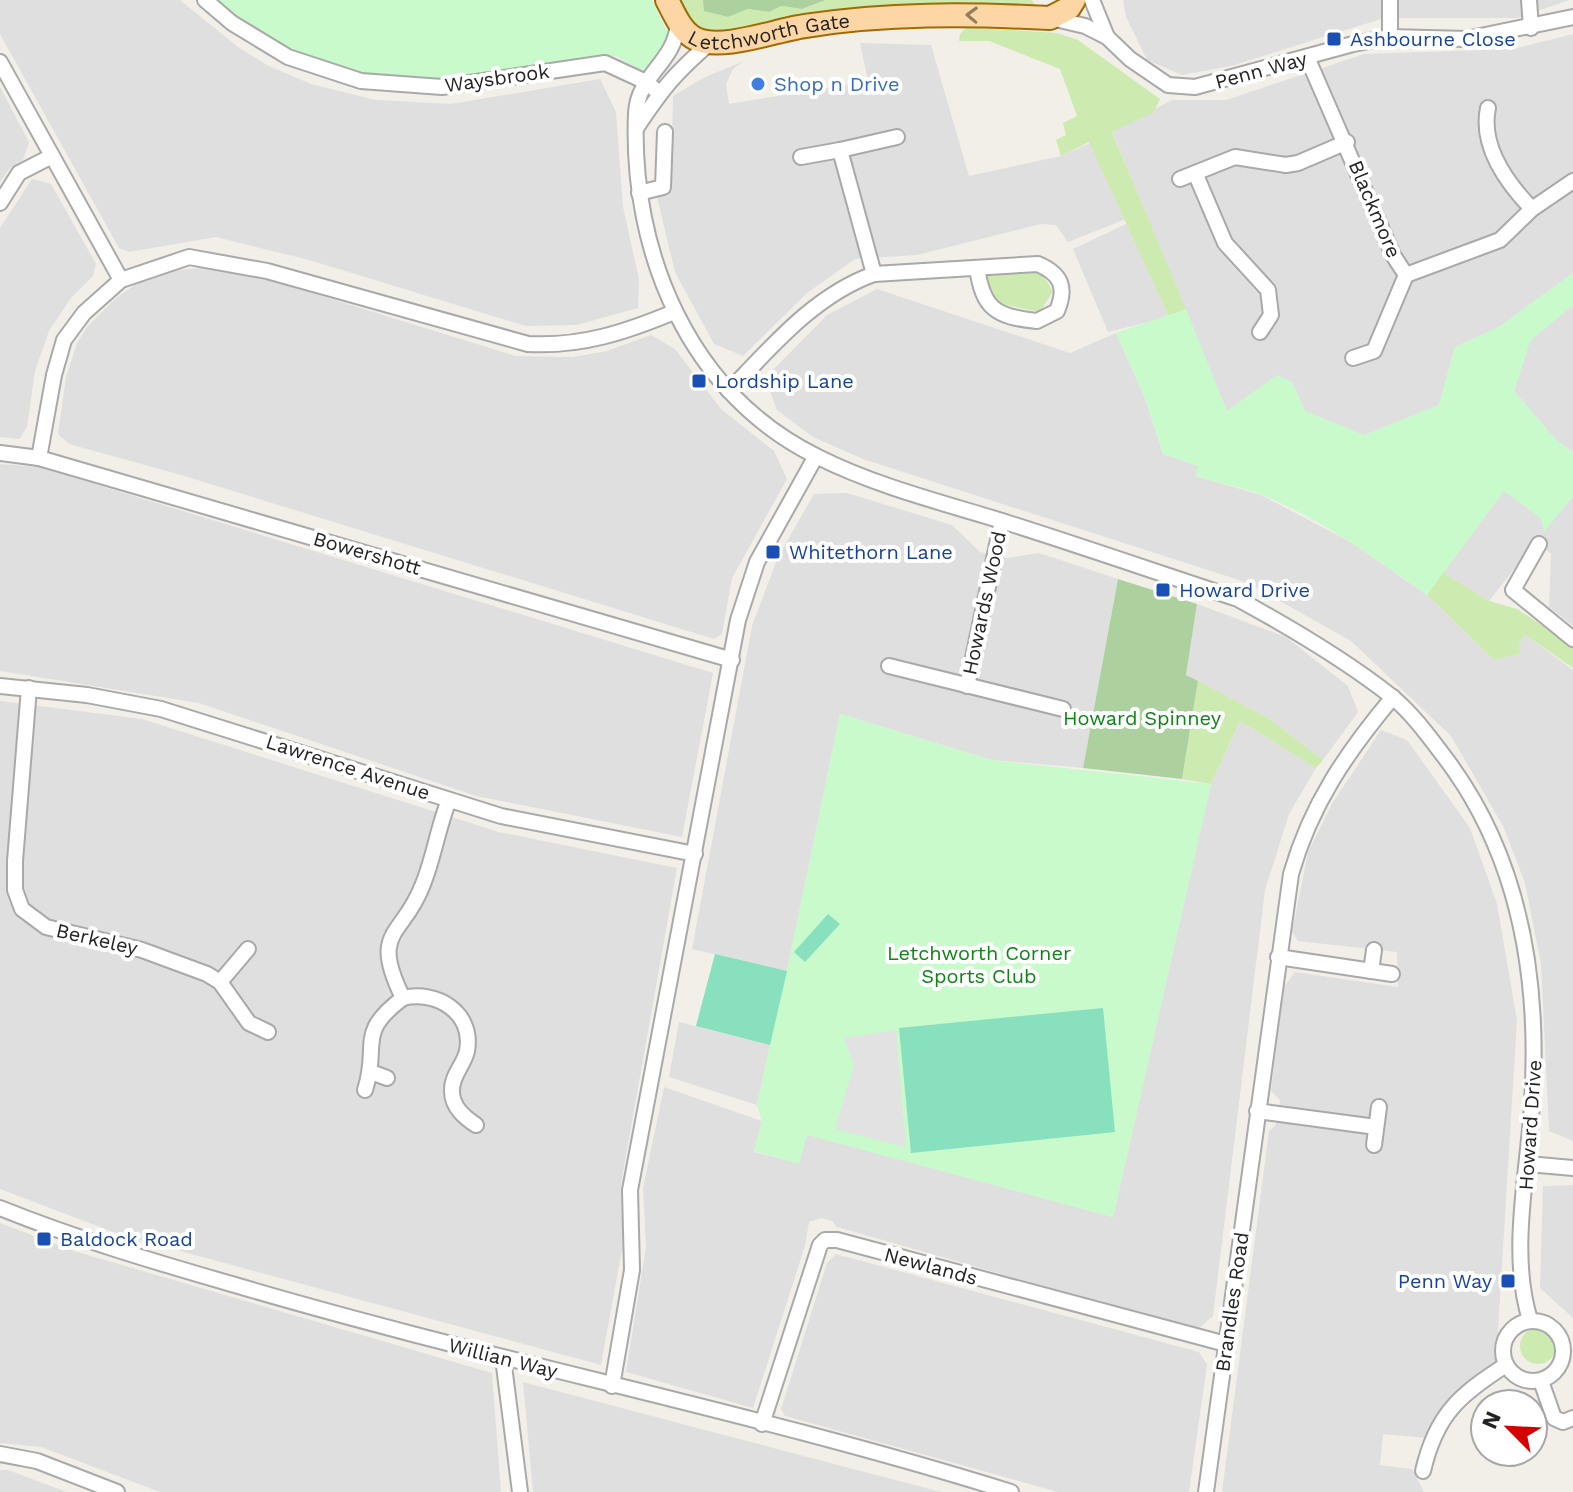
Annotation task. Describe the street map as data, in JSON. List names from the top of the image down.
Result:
{
  "streets": {
    "main road": ["Letchworth Gate"],
    "street": [
      "Penn Way",
      "Waysbrook",
      "Blackmore",
      "Bowershott",
      "Howards Wood",
      "Lawrence Avenue",
      "Berkeley",
      "Howard Drive",
      "Newlands",
      "Brandles Road",
      "Willian Way"
    ]
  },
  "crossings": [
    ["Letchworth Gate", "Penn Way"],
    ["Letchworth Gate", "Howard Drive"],
    ["Penn Way", "Blackmore"],
    ["Waysbrook", "Howard Drive"],
    ["Howards Wood", "Howard Drive"],
    ["Lawrence Avenue", "Berkeley"],
    ["Howard Drive", "Brandles Road"],
    ["Newlands", "Brandles Road"],
    ["Newlands", "Willian Way"]
  ],
  "one_way": ["Letchworth Gate"],
  "parks": ["Howard Spinney", "Letchworth Corner Sports Club"],
  "places": {
    "transit": [
      "Ashbourne Close",
      "Lordship Lane",
      "Whitethorn Lane",
      "Howard Drive",
      "Baldock Road",
      "Penn Way"
    ],
    "other": ["Shop n Drive"]
  },
  "north": "top left"
}
